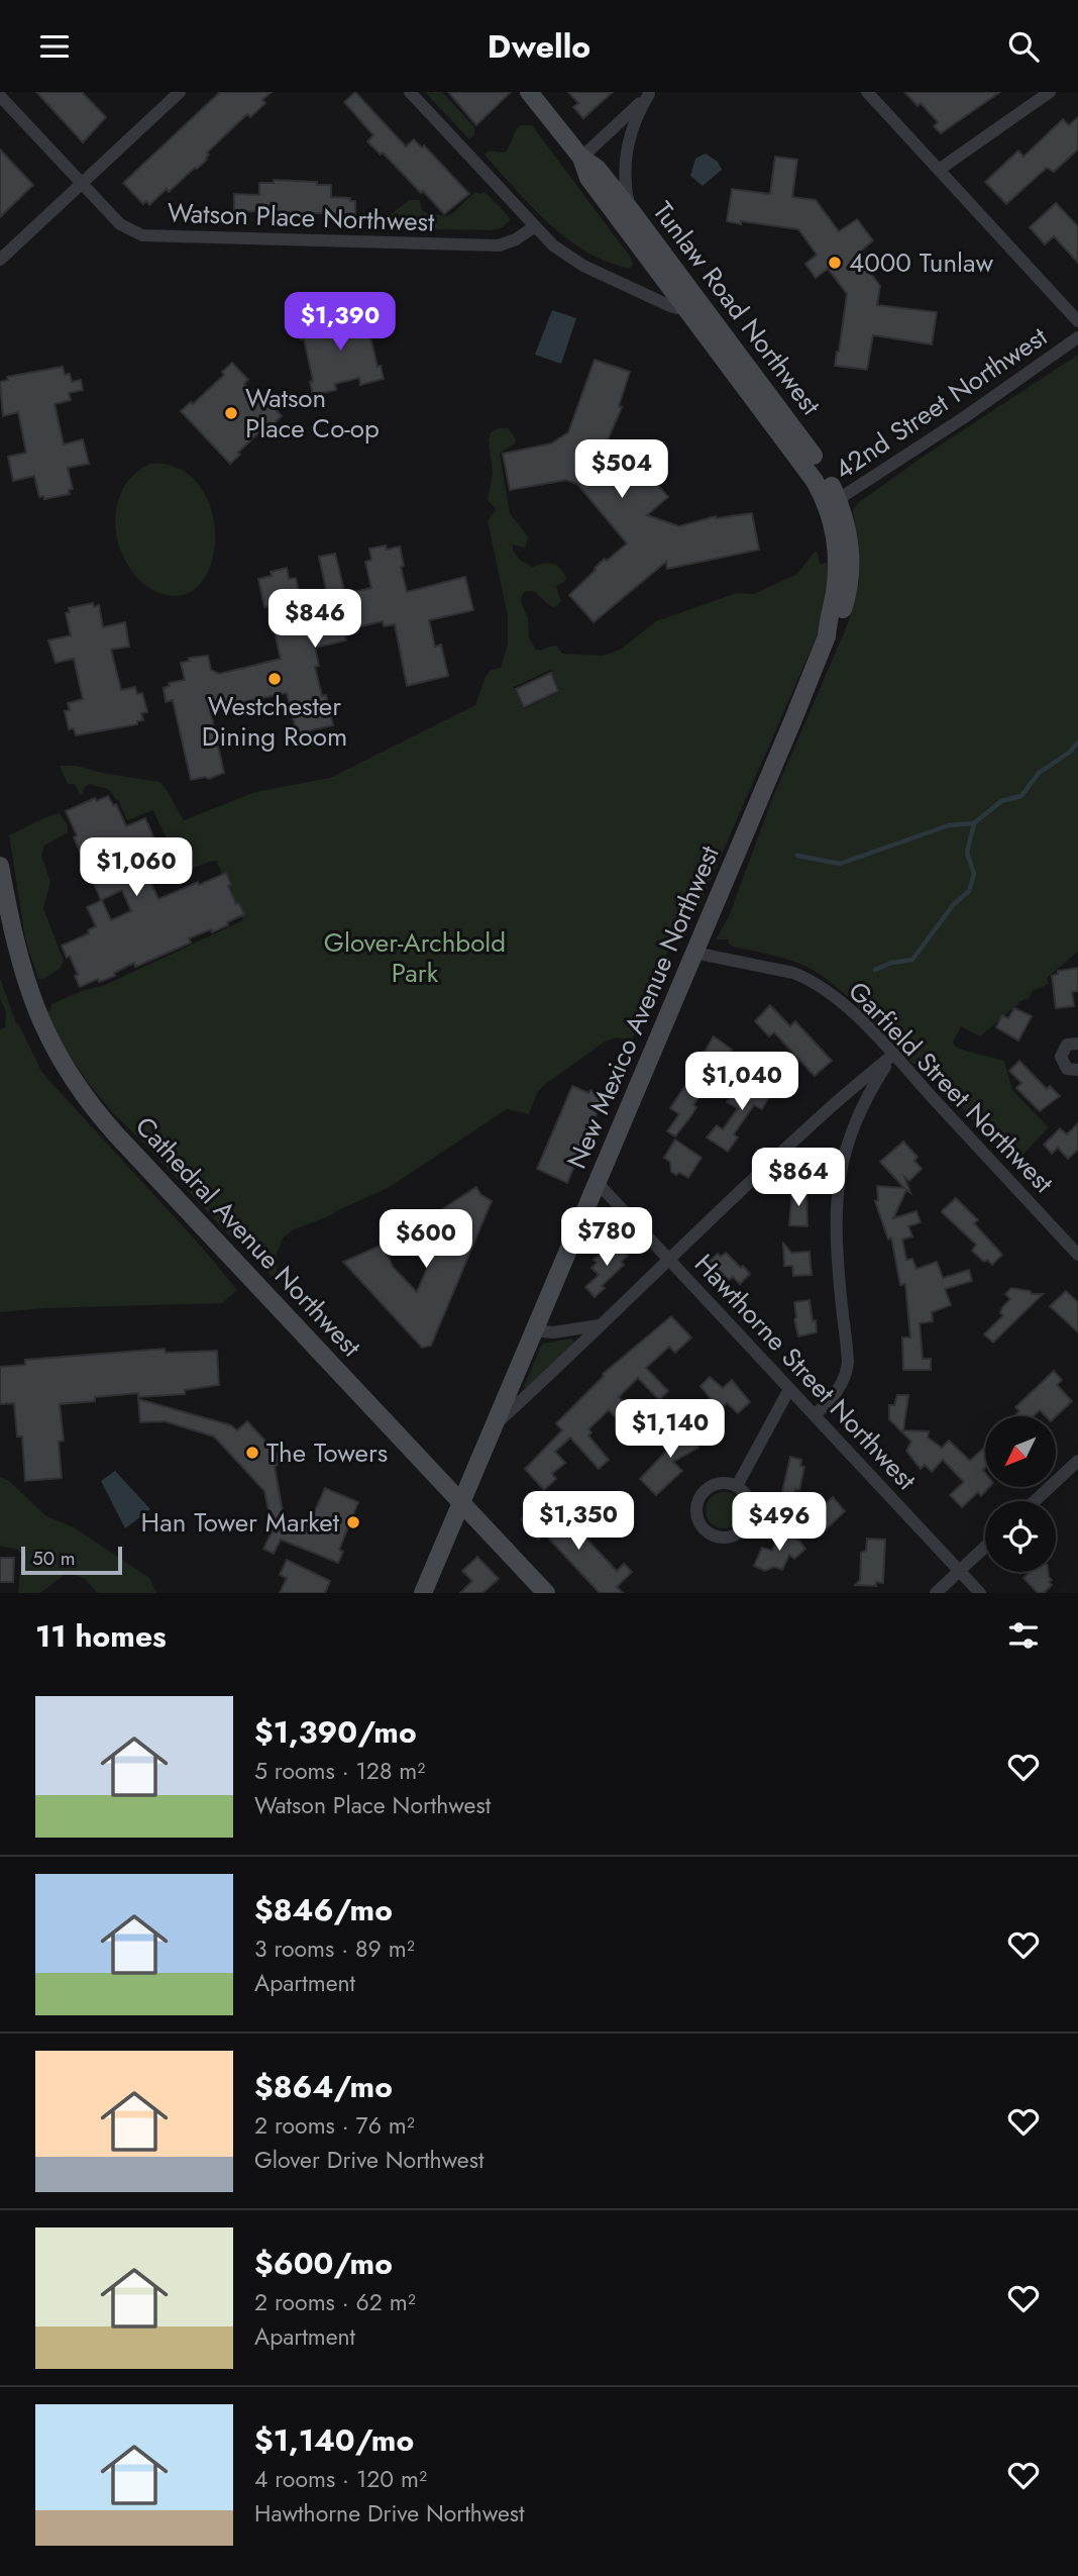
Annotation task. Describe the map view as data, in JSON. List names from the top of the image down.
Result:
{
  "streets": {
    "street": [
      "Watson Place Northwest",
      "Tunlaw Road Northwest",
      "42nd Street Northwest",
      "New Mexico Avenue Northwest",
      "Garfield Street Northwest",
      "Cathedral Avenue Northwest",
      "Hawthorne Street Northwest"
    ]
  },
  "crossings": [
    ["Tunlaw Road Northwest", "42nd Street Northwest"],
    ["Tunlaw Road Northwest", "New Mexico Avenue Northwest"],
    ["42nd Street Northwest", "New Mexico Avenue Northwest"],
    ["New Mexico Avenue Northwest", "Garfield Street Northwest"],
    ["New Mexico Avenue Northwest", "Cathedral Avenue Northwest"],
    ["New Mexico Avenue Northwest", "Hawthorne Street Northwest"]
  ],
  "parks": ["Glover-Archbold Park"],
  "places": [
    "4000 Tunlaw",
    "Watson Place Co-op",
    "Westchester Dining Room",
    "The Towers",
    "Han Tower Market"
  ],
  "scale_bar": "50 m",
  "north": "bottom left",
  "page": {
    "header": "Dwello",
    "price": [
      "$1,390",
      "$504",
      "$846",
      "$1,060",
      "$1,040",
      "$864",
      "$780",
      "$600",
      "$1,140",
      "$1,350",
      "$496"
    ],
    "scale": "50 m",
    "heading": "11 homes",
    "list": [
      {
        "name": "$1,390/mo",
        "note": "5 rooms · 128 m² · Watson Place Northwest"
      },
      {
        "name": "$846/mo",
        "note": "3 rooms · 89 m² · Apartment"
      },
      {
        "name": "$864/mo",
        "note": "2 rooms · 76 m² · Glover Drive Northwest"
      },
      {
        "name": "$600/mo",
        "note": "2 rooms · 62 m² · Apartment"
      },
      {
        "name": "$1,140/mo",
        "note": "4 rooms · 120 m² · Hawthorne Drive Northwest"
      }
    ]
  }
}
